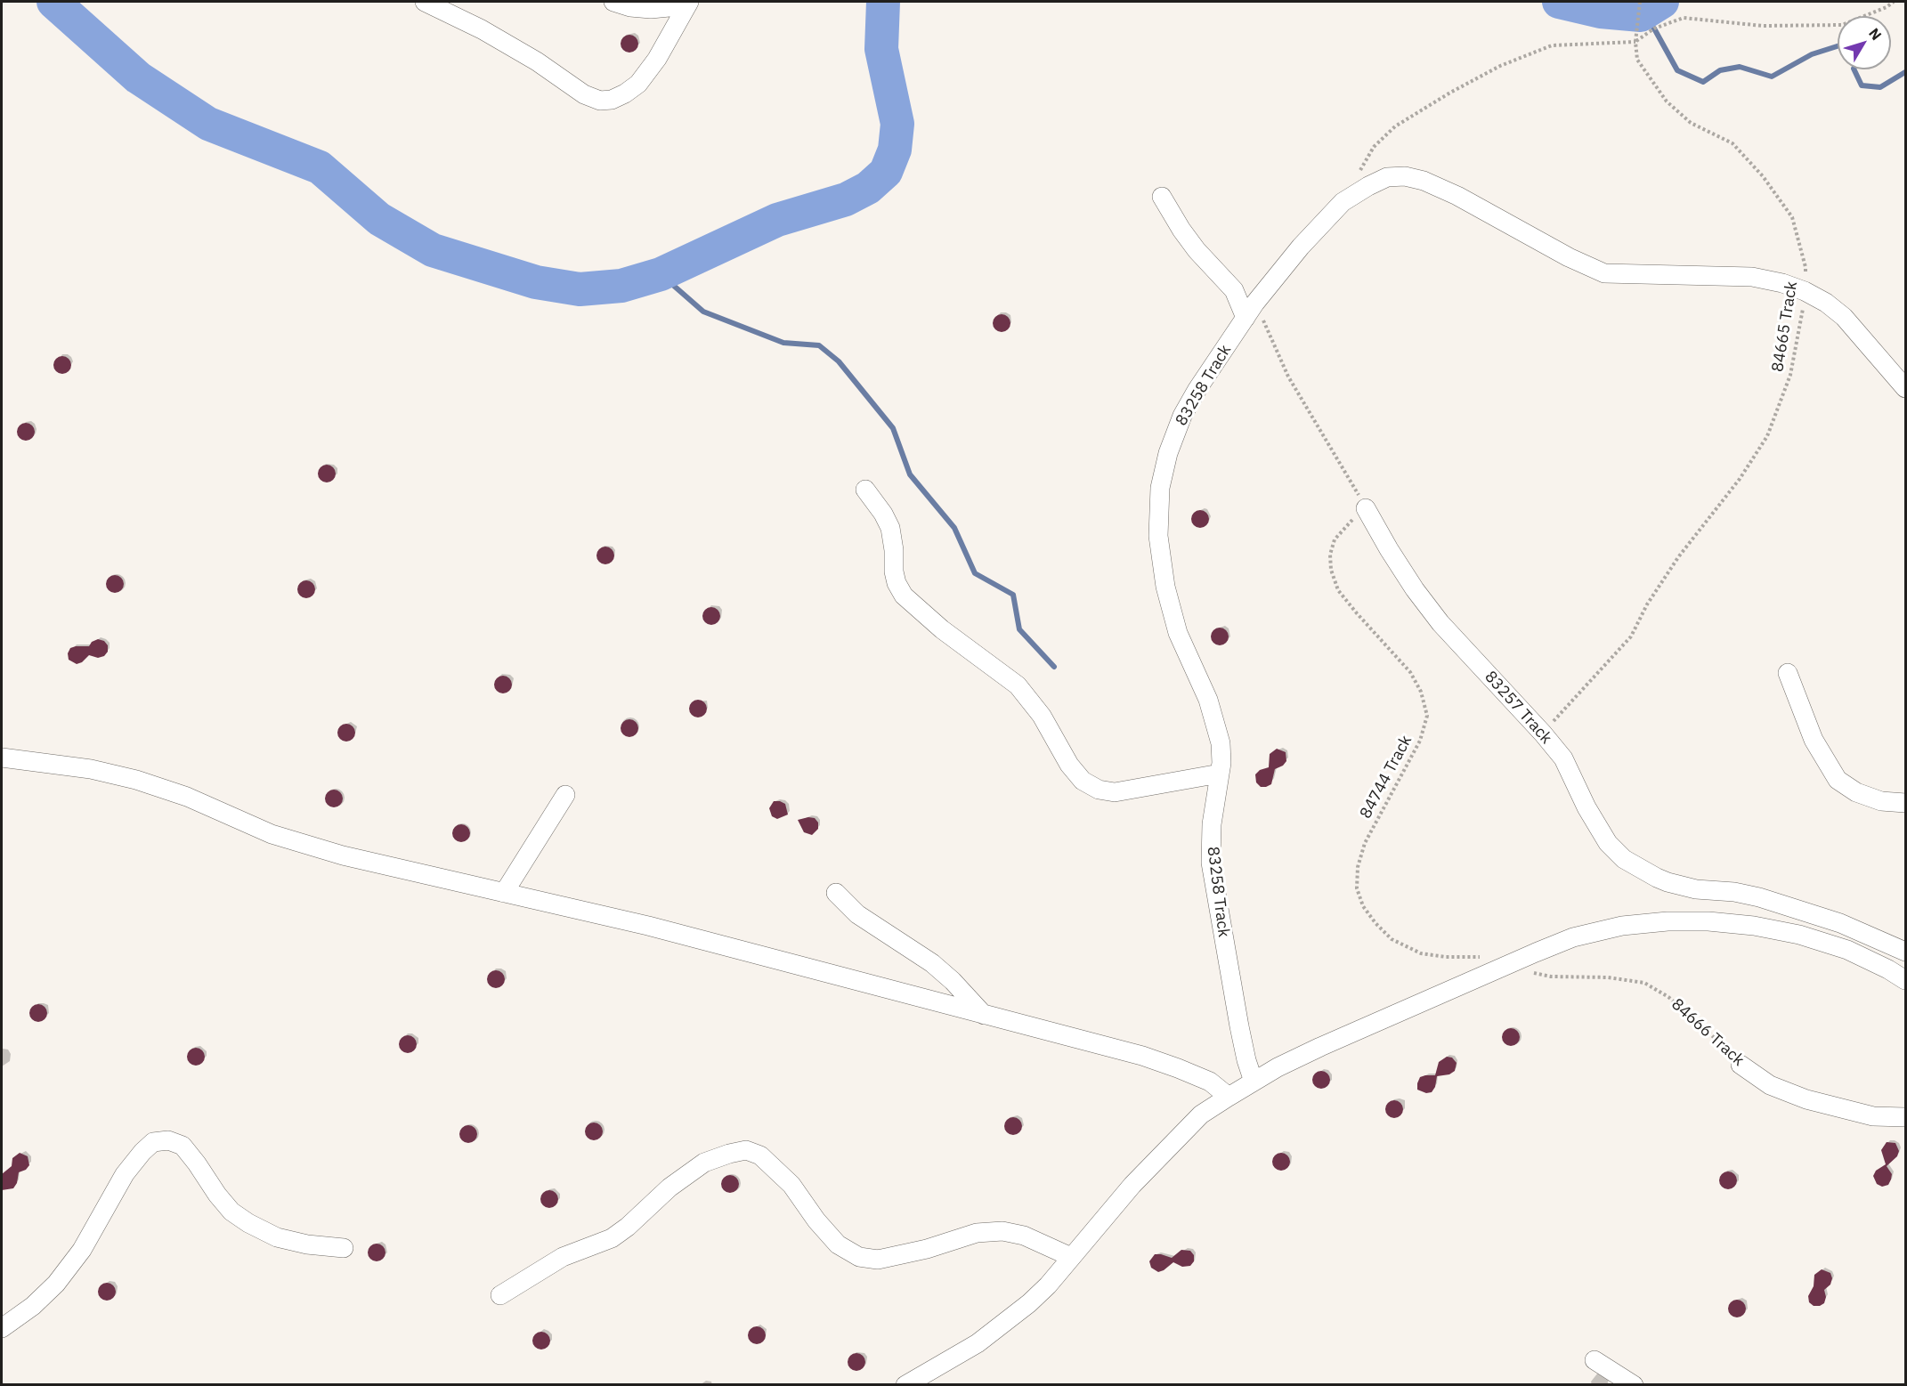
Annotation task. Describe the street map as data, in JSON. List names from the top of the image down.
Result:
{
  "streets": {
    "street": ["83258 Track", "83257 Track", "84666 Track"],
    "path": ["84665 Track", "84744 Track"]
  },
  "crossings": [
    ["84665 Track", "83258 Track"],
    ["84665 Track", "83257 Track"],
    ["83257 Track", "84744 Track"]
  ],
  "north": "top right"
}
